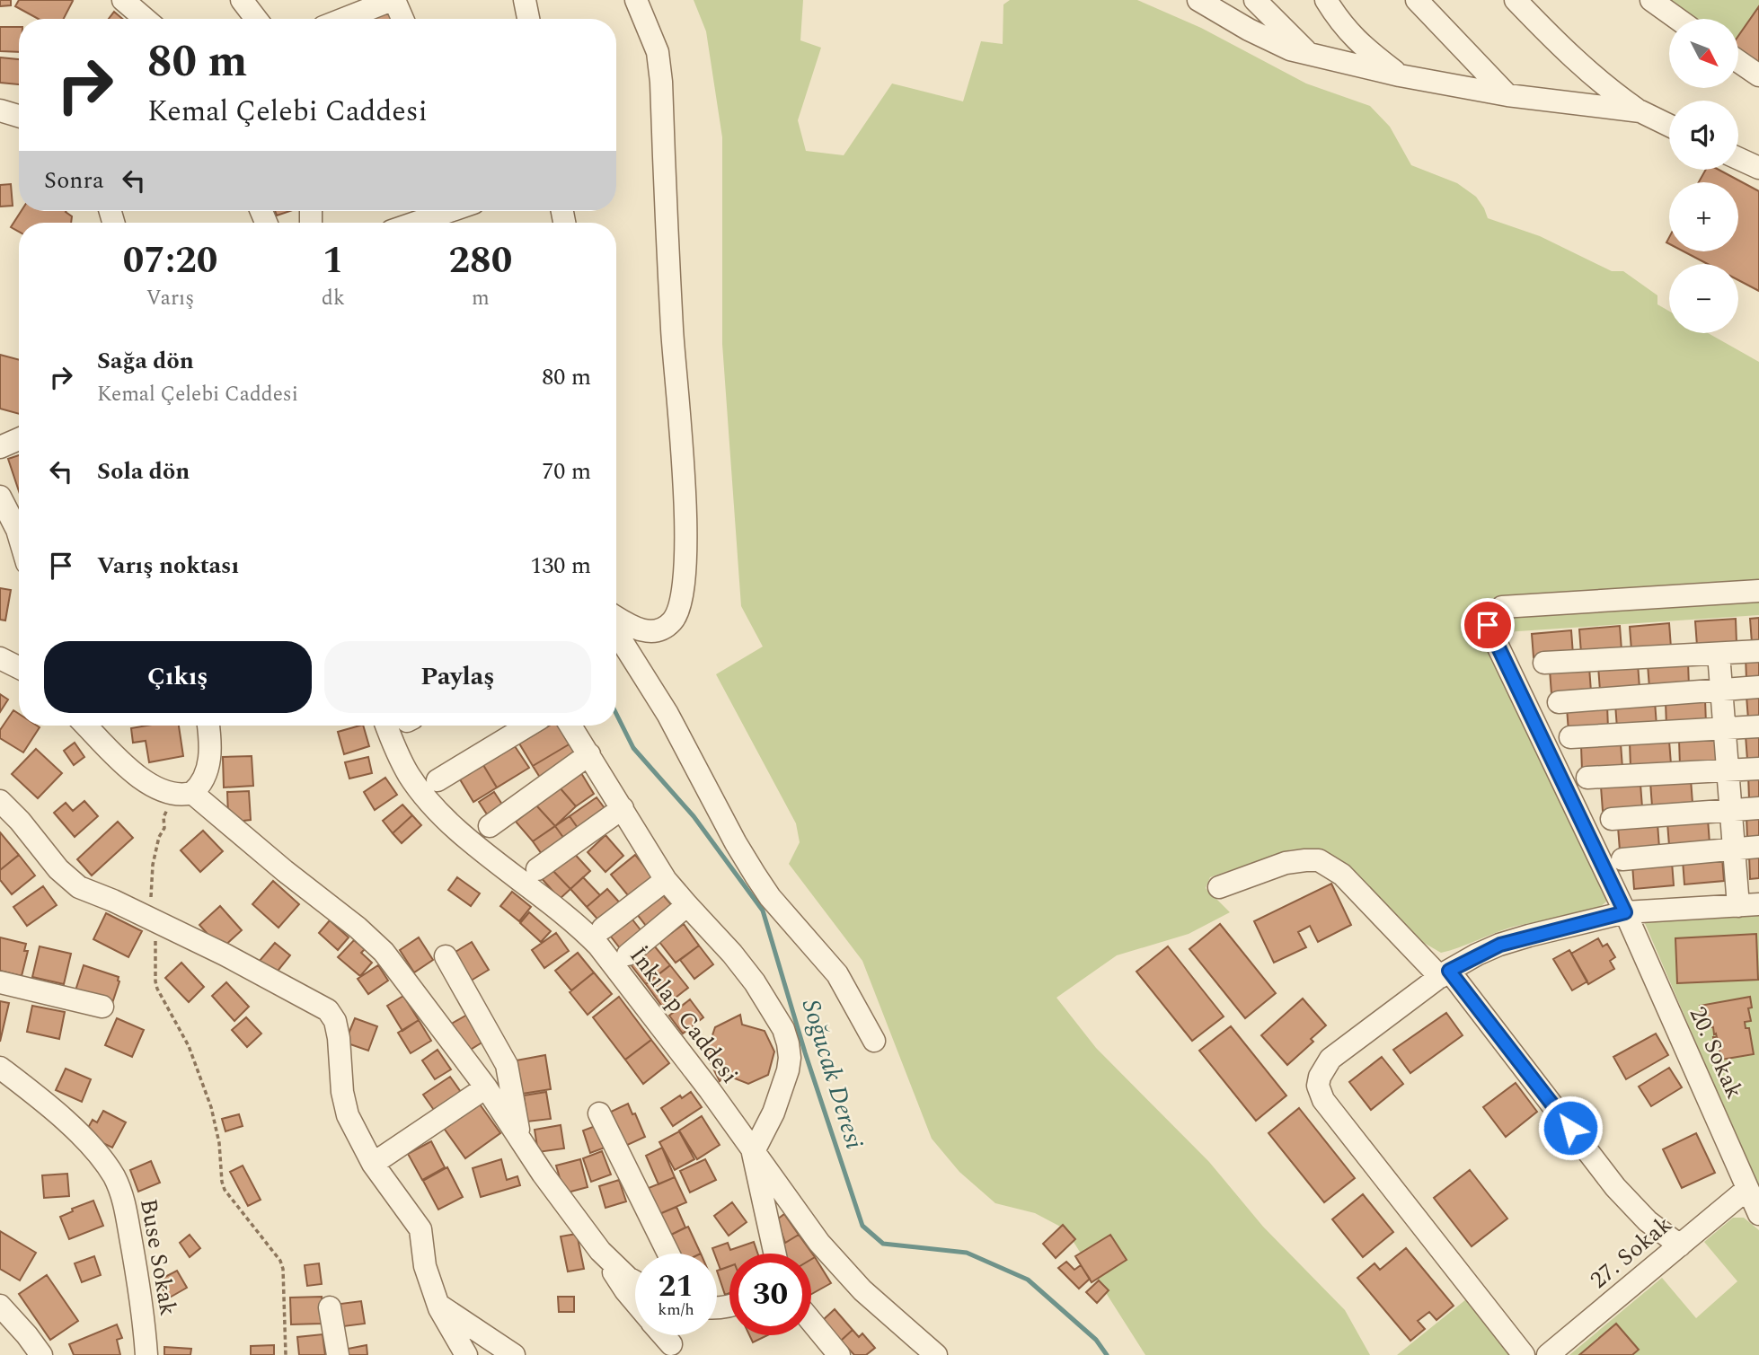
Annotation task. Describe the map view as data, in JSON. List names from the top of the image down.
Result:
{
  "streets": {
    "street": [
      "İnkılap Caddesi",
      "20. Sokak",
      "27. Sokak",
      "Buse Sokak"
    ]
  },
  "crossings": [
    ["20. Sokak", "27. Sokak"]
  ],
  "water": ["Soğucak Deresi"],
  "north": "bottom right",
  "page": {
    "map_buttons": ["+", "−"],
    "turn": ["80 m", "Kemal Çelebi Caddesi"],
    "then": "Sonra",
    "eta": [
      "07:20",
      "Varış",
      "1",
      "dk",
      "280",
      "m"
    ],
    "list": [
      {
        "name": "Sağa dön",
        "note": "Kemal Çelebi Caddesi",
        "value": "80 m"
      },
      {
        "name": "Sola dön",
        "value": "70 m"
      },
      {
        "name": "Varış noktası",
        "value": "130 m"
      }
    ],
    "buttons": ["Çıkış", "Paylaş"],
    "speed": "21 km/h",
    "limit": "30"
  }
}
